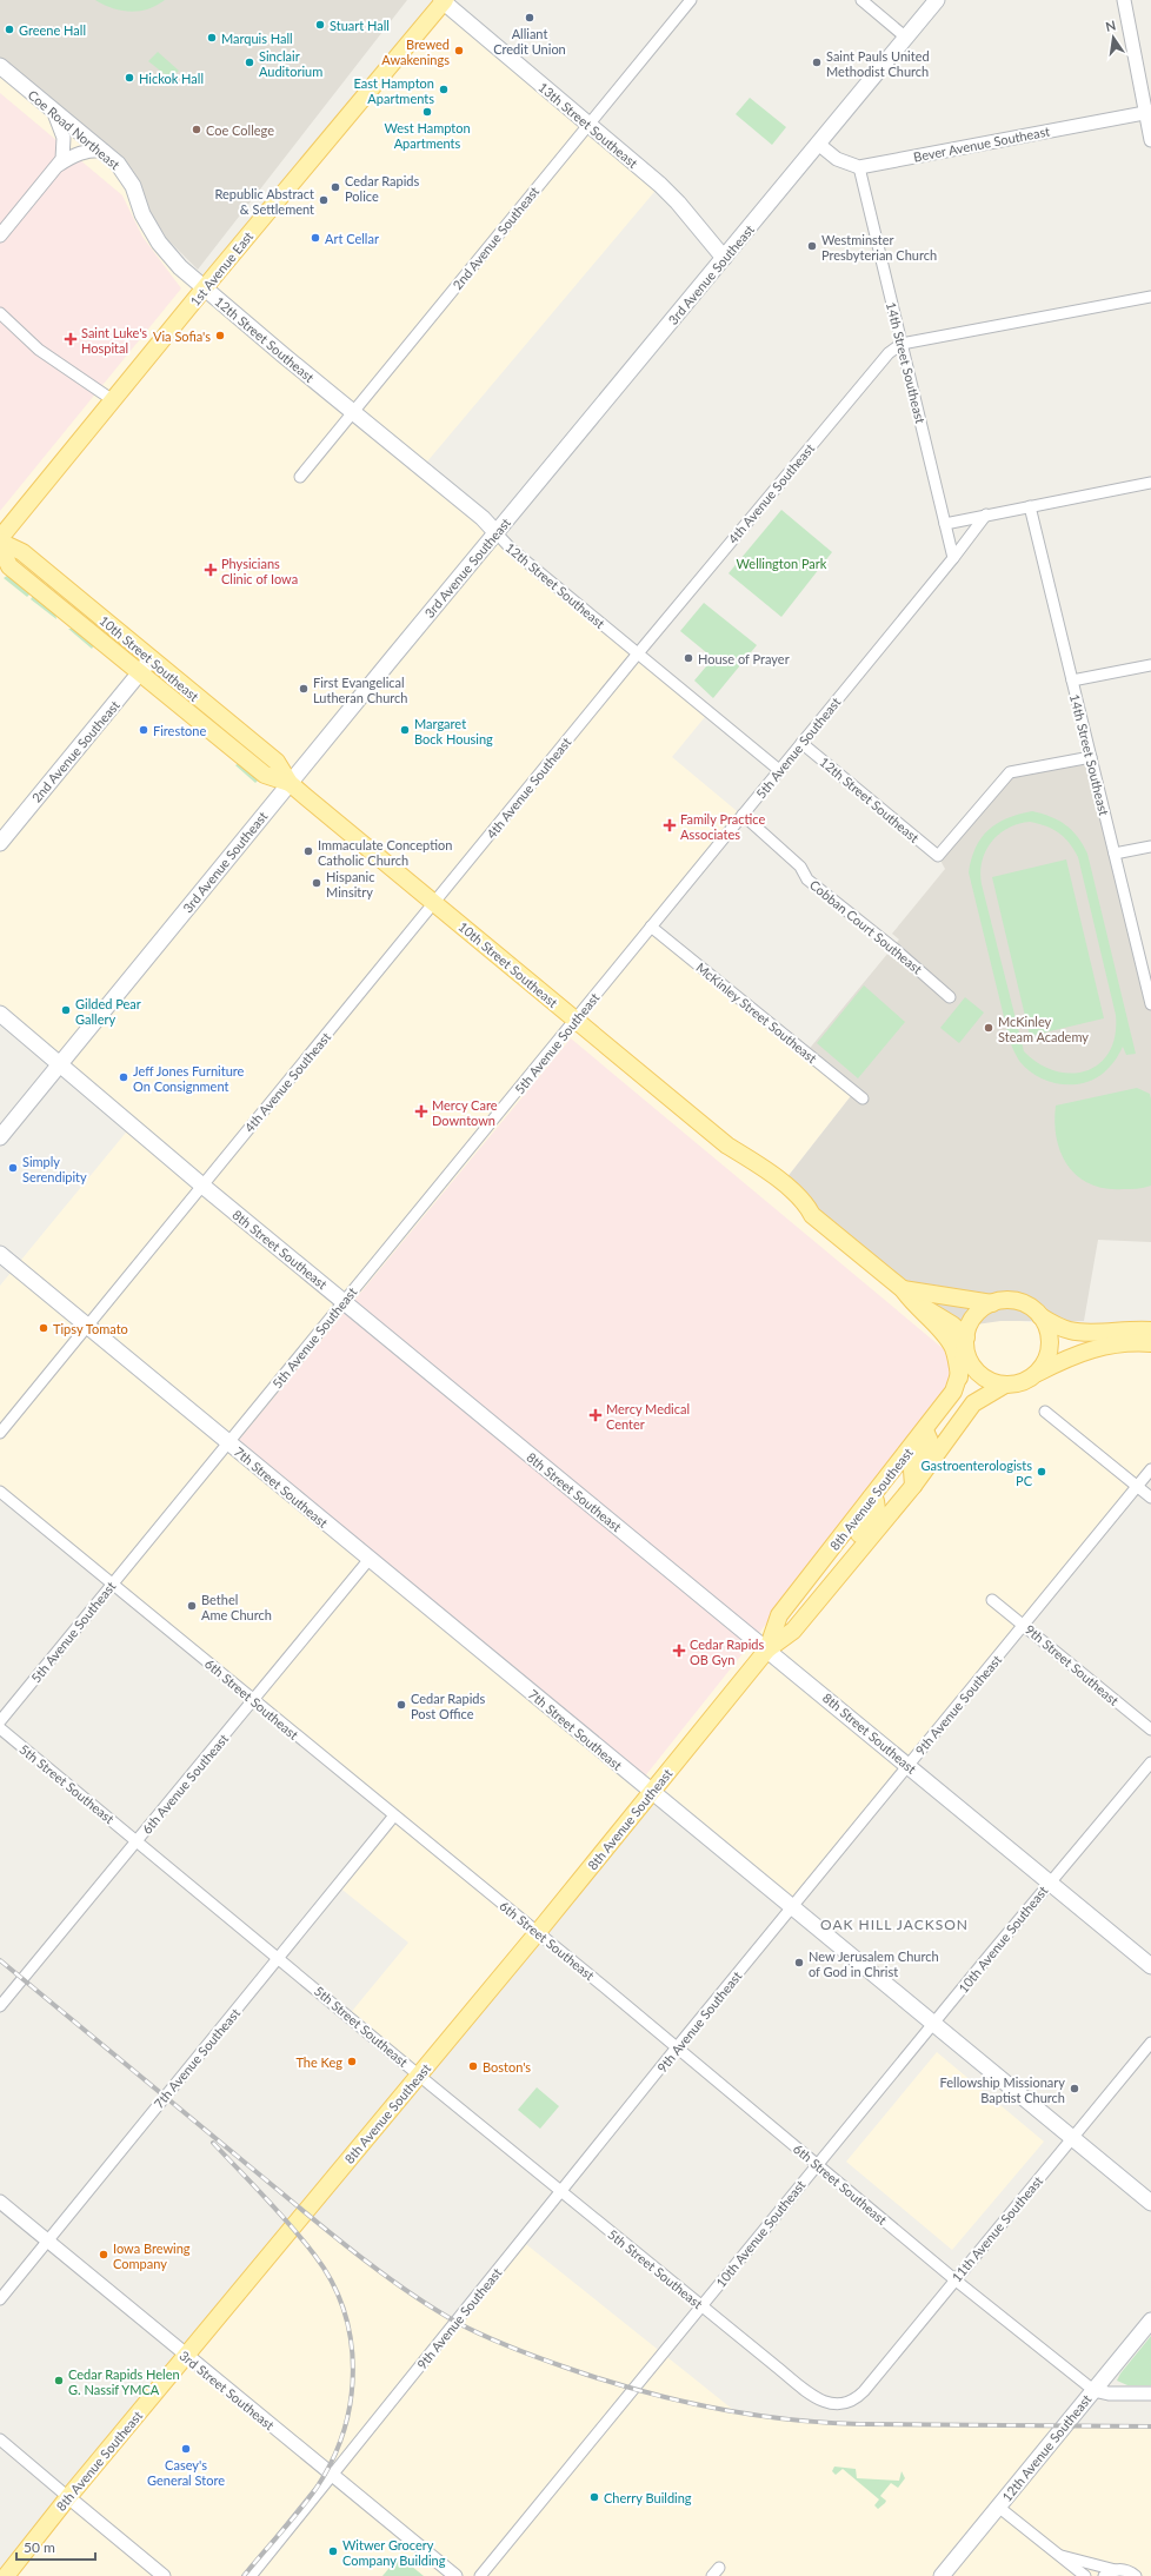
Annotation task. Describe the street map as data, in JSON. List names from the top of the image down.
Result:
{
  "streets": {
    "main road": [
      "13th Street Southeast",
      "Coe Road Northeast",
      "2nd Avenue Southeast",
      "1st Avenue East",
      "3rd Avenue Southeast",
      "12th Street Southeast",
      "10th Street Southeast",
      "8th Street Southeast",
      "7th Street Southeast",
      "8th Avenue Southeast",
      "12th Avenue Southeast"
    ],
    "street": [
      "Bever Avenue Southeast",
      "14th Street Southeast",
      "4th Avenue Southeast",
      "5th Avenue Southeast",
      "Cobban Court Southeast",
      "McKinley Street Southeast",
      "9th Street Southeast",
      "6th Street Southeast",
      "9th Avenue Southeast",
      "5th Street Southeast",
      "6th Avenue Southeast",
      "10th Avenue Southeast",
      "7th Avenue Southeast",
      "11th Avenue Southeast",
      "3rd Street Southeast"
    ]
  },
  "crossings": [
    ["13th Street Southeast", "2nd Avenue Southeast"],
    ["13th Street Southeast", "1st Avenue East"],
    ["13th Street Southeast", "3rd Avenue Southeast"],
    ["Coe Road Northeast", "1st Avenue East"],
    ["Coe Road Northeast", "12th Street Southeast"],
    ["Bever Avenue Southeast", "14th Street Southeast"],
    ["2nd Avenue Southeast", "12th Street Southeast"],
    ["2nd Avenue Southeast", "10th Street Southeast"],
    ["1st Avenue East", "12th Street Southeast"],
    ["1st Avenue East", "10th Street Southeast"],
    ["3rd Avenue Southeast", "12th Street Southeast"],
    ["3rd Avenue Southeast", "10th Street Southeast"],
    ["3rd Avenue Southeast", "8th Street Southeast"],
    ["12th Street Southeast", "14th Street Southeast"],
    ["12th Street Southeast", "4th Avenue Southeast"],
    ["12th Street Southeast", "5th Avenue Southeast"],
    ["14th Street Southeast", "4th Avenue Southeast"],
    ["14th Street Southeast", "5th Avenue Southeast"],
    ["4th Avenue Southeast", "10th Street Southeast"],
    ["4th Avenue Southeast", "8th Street Southeast"],
    ["4th Avenue Southeast", "7th Street Southeast"],
    ["10th Street Southeast", "5th Avenue Southeast"],
    ["10th Street Southeast", "8th Avenue Southeast"],
    ["5th Avenue Southeast", "Cobban Court Southeast"],
    ["5th Avenue Southeast", "McKinley Street Southeast"],
    ["5th Avenue Southeast", "8th Street Southeast"],
    ["5th Avenue Southeast", "7th Street Southeast"],
    ["5th Avenue Southeast", "6th Street Southeast"],
    ["8th Street Southeast", "8th Avenue Southeast"],
    ["8th Street Southeast", "9th Avenue Southeast"],
    ["8th Street Southeast", "10th Avenue Southeast"],
    ["7th Street Southeast", "8th Avenue Southeast"],
    ["7th Street Southeast", "9th Avenue Southeast"],
    ["7th Street Southeast", "6th Avenue Southeast"],
    ["7th Street Southeast", "10th Avenue Southeast"],
    ["7th Street Southeast", "11th Avenue Southeast"],
    ["8th Avenue Southeast", "6th Street Southeast"],
    ["8th Avenue Southeast", "5th Street Southeast"],
    ["8th Avenue Southeast", "3rd Street Southeast"],
    ["9th Street Southeast", "9th Avenue Southeast"],
    ["6th Street Southeast", "9th Avenue Southeast"],
    ["6th Street Southeast", "6th Avenue Southeast"],
    ["6th Street Southeast", "10th Avenue Southeast"],
    ["6th Street Southeast", "7th Avenue Southeast"],
    ["6th Street Southeast", "11th Avenue Southeast"],
    ["6th Street Southeast", "12th Avenue Southeast"],
    ["9th Avenue Southeast", "5th Street Southeast"],
    ["9th Avenue Southeast", "3rd Street Southeast"],
    ["5th Street Southeast", "6th Avenue Southeast"],
    ["5th Street Southeast", "10th Avenue Southeast"],
    ["5th Street Southeast", "7th Avenue Southeast"],
    ["5th Street Southeast", "11th Avenue Southeast"],
    ["7th Avenue Southeast", "3rd Street Southeast"]
  ],
  "districts": ["OAK HILL JACKSON"],
  "parks": ["Wellington Park"],
  "places": {
    "other": [
      "Alliant Credit Union",
      "Stuart Hall",
      "Greene Hall",
      "Marquis Hall",
      "Brewed Awakenings",
      "Sinclair Auditorium",
      "Saint Pauls United Methodist Church",
      "Hickok Hall",
      "East Hampton Apartments",
      "West Hampton Apartments",
      "Coe College",
      "Cedar Rapids Police",
      "Republic Abstract & Settlement",
      "Art Cellar",
      "Westminster Presbyterian Church",
      "Via Sofia's",
      "House of Prayer",
      "First Evangelical Lutheran Church",
      "Firestone",
      "Margaret Bock Housing",
      "Immaculate Conception Catholic Church",
      "Hispanic Minsitry",
      "Gilded Pear Gallery",
      "McKinley Steam Academy",
      "Jeff Jones Furniture On Consignment",
      "Simply Serendipity",
      "Tipsy Tomato",
      "Gastroenterologists PC",
      "Bethel Ame Church",
      "Cedar Rapids Post Office",
      "New Jerusalem Church of God in Christ",
      "The Keg",
      "Boston's",
      "Fellowship Missionary Baptist Church",
      "Iowa Brewing Company",
      "Cedar Rapids Helen G. Nassif YMCA",
      "Casey's General Store",
      "Cherry Building",
      "Witwer Grocery Company Building"
    ],
    "health": [
      "Saint Luke's Hospital",
      "Physicians Clinic of Iowa",
      "Family Practice Associates",
      "Mercy Care Downtown",
      "Mercy Medical Center",
      "Cedar Rapids OB Gyn"
    ]
  },
  "scale_bar": "50 m",
  "north": "top"
}
